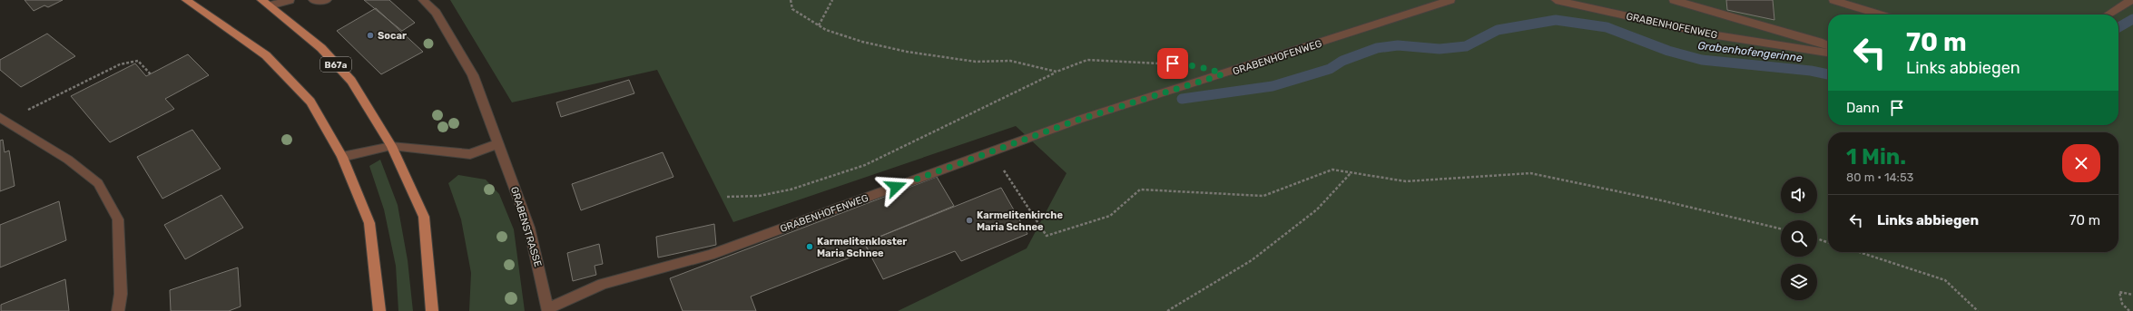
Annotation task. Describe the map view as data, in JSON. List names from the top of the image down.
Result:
{
  "streets": {
    "main road": ["B67a"],
    "street": ["GRABENHOFENWEG", "GRABENSTRASSE"]
  },
  "crossings": [
    ["GRABENHOFENWEG", "GRABENSTRASSE"]
  ],
  "water": ["Grabenhofengerinne"],
  "places": ["Socar", "Karmelitenkirche Maria Schnee", "Karmelitenkloster Maria Schnee"],
  "page": {
    "turn": ["70 m", "Links abbiegen"],
    "then": "Dann",
    "heading": ["1 Min.", "80 m · 14:53"],
    "list": [
      {
        "name": "Links abbiegen",
        "value": "70 m"
      }
    ]
  }
}
